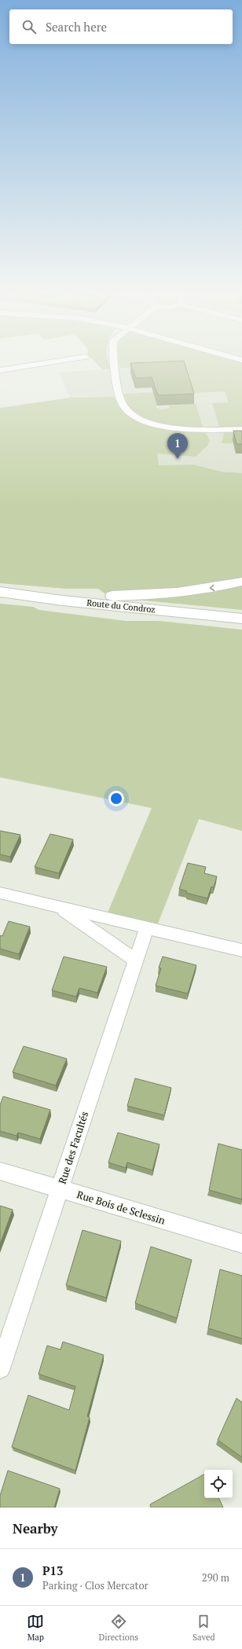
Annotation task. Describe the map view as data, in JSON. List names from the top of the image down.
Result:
{
  "streets": {
    "main road": ["Route du Condroz"],
    "street": ["Rue des Facultés", "Rue Bois de Sclessin"]
  },
  "crossings": [
    ["Rue des Facultés", "Rue Bois de Sclessin"]
  ],
  "page": {
    "search": "Search here",
    "pins": "1",
    "heading": "Nearby",
    "list": [
      {
        "mark": "1",
        "name": "P13",
        "note": "Parking · Clos Mercator",
        "value": "290 m"
      }
    ],
    "nav": ["Map", "Directions", "Saved"]
  }
}
